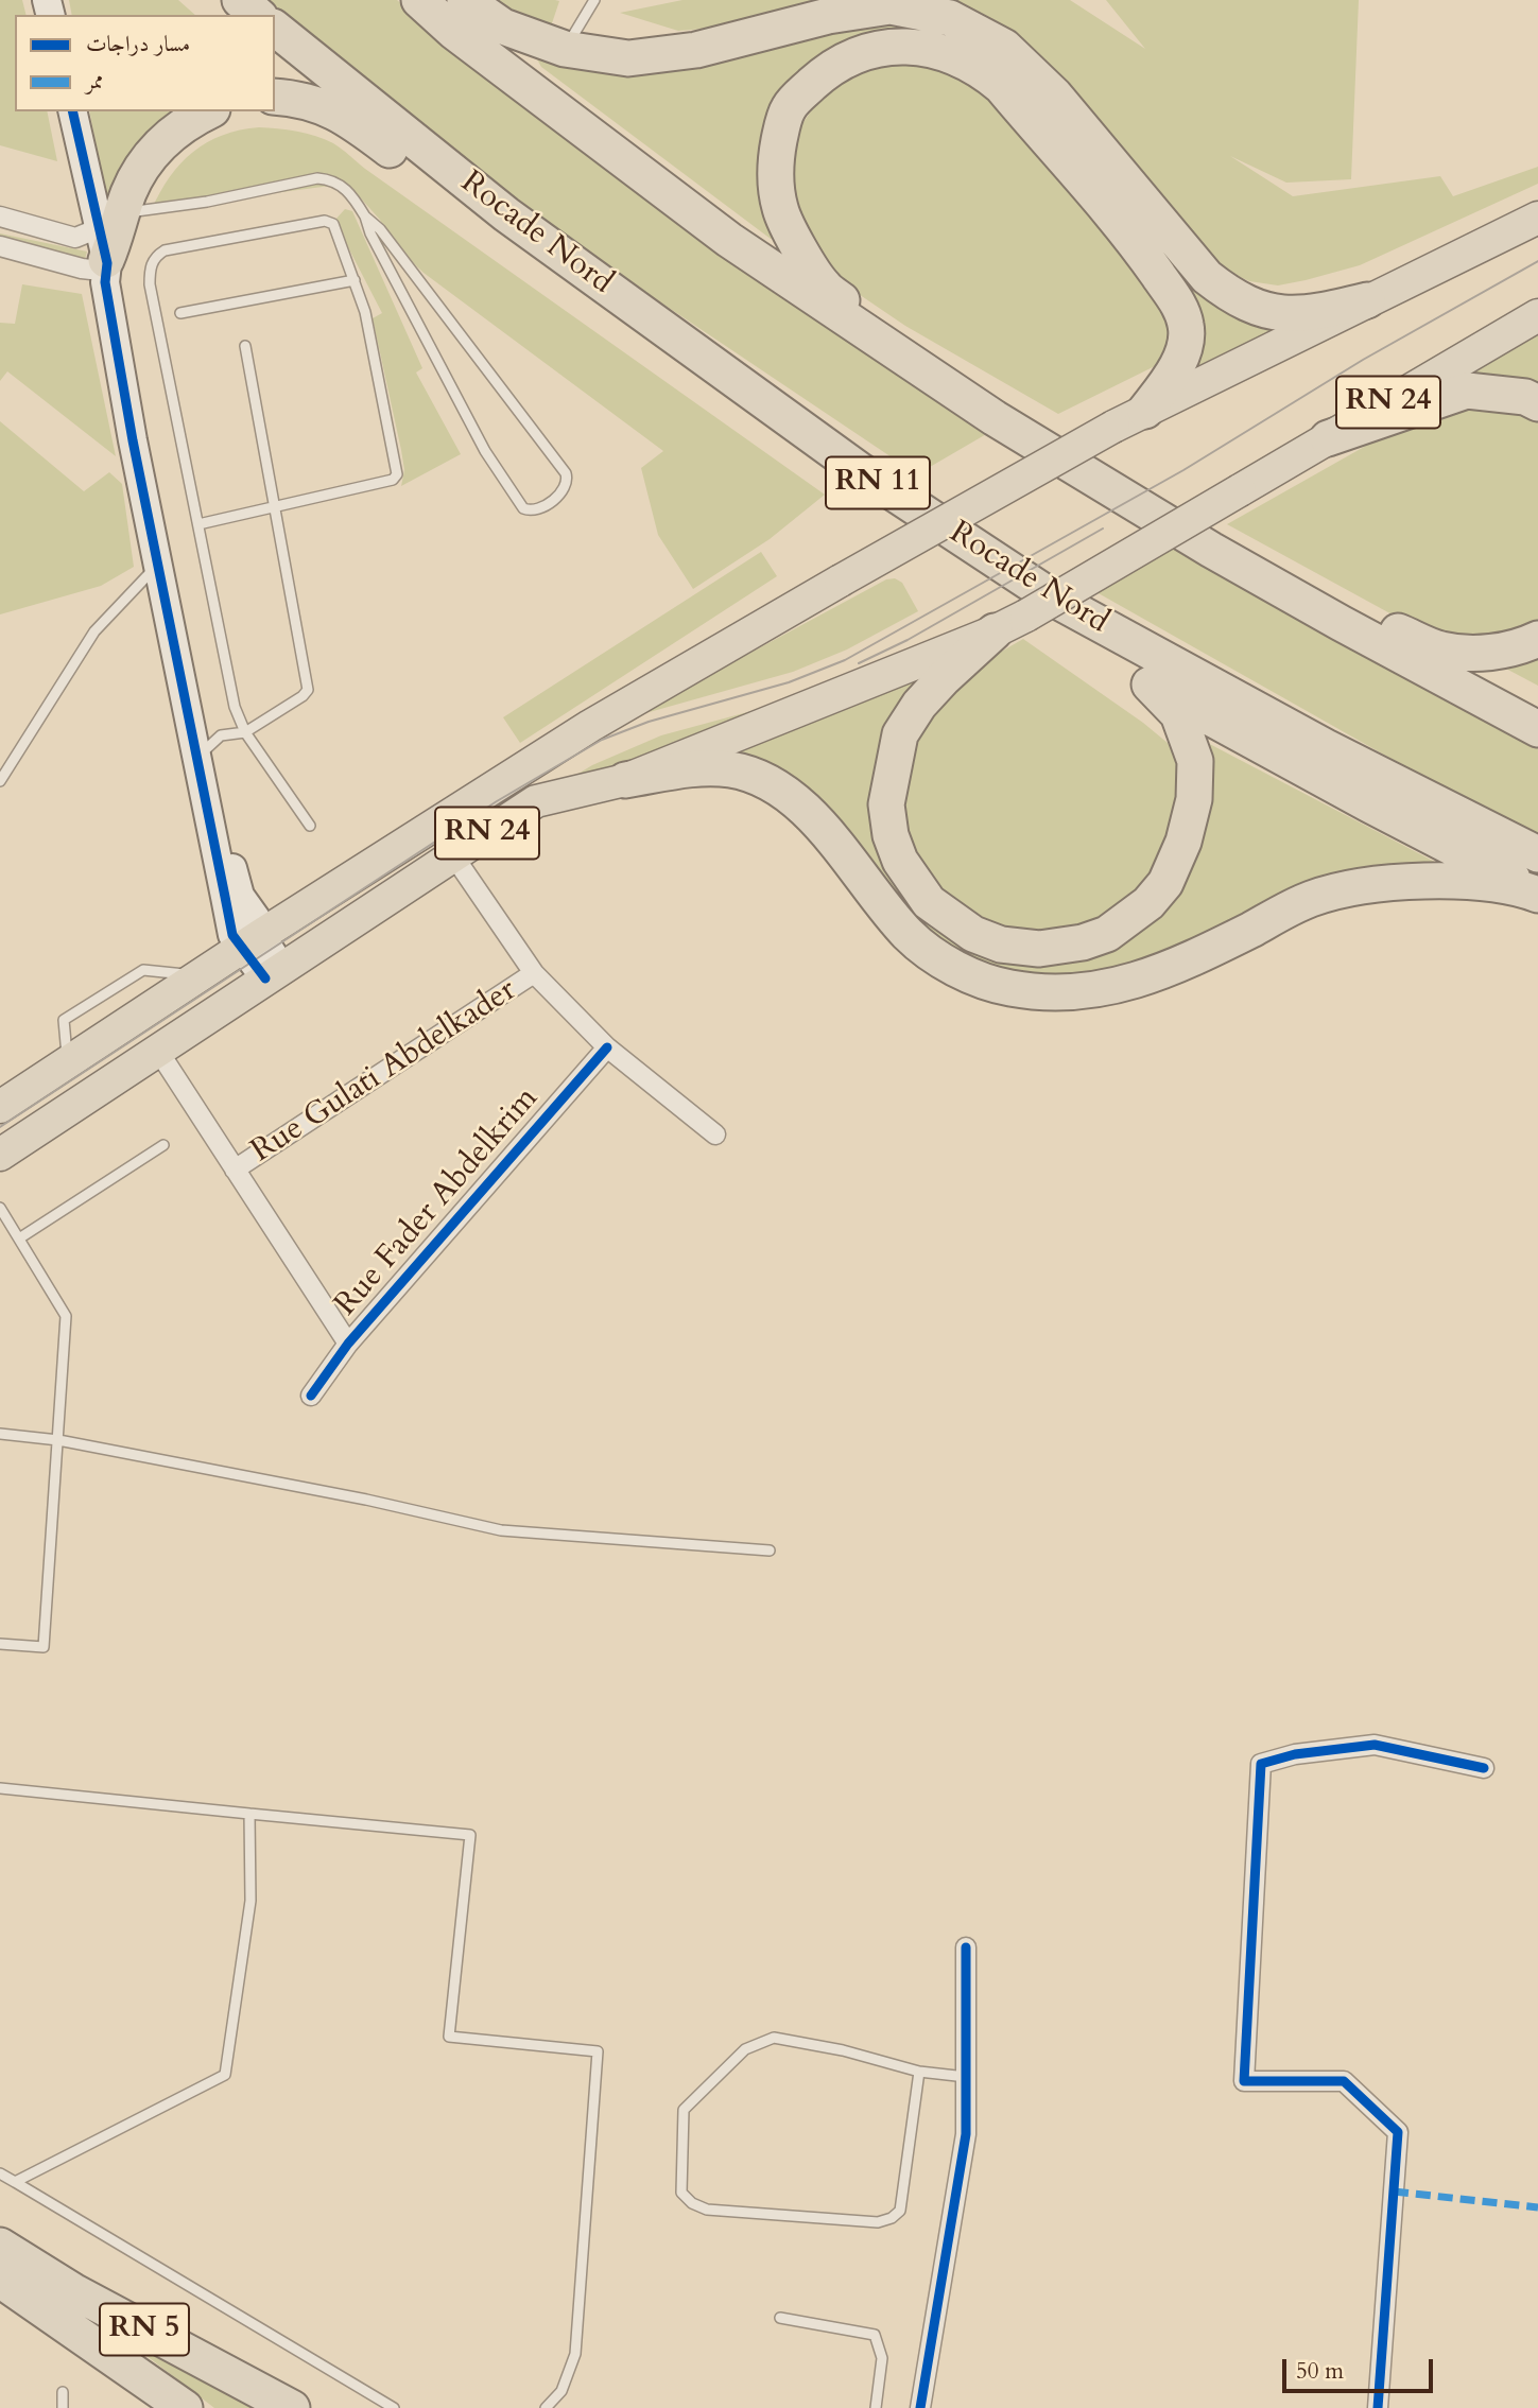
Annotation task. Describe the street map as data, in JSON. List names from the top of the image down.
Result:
{
  "streets": {
    "highway": ["Rocade Nord", "RN 11", "RN 5"],
    "main road": ["RN 24"],
    "street": ["Rue Gulati Abdelkader", "Rue Fader Abdelkrim"]
  },
  "legend": ["مسار دراجات", "ممر"],
  "scale_bar": "50 m"
}
